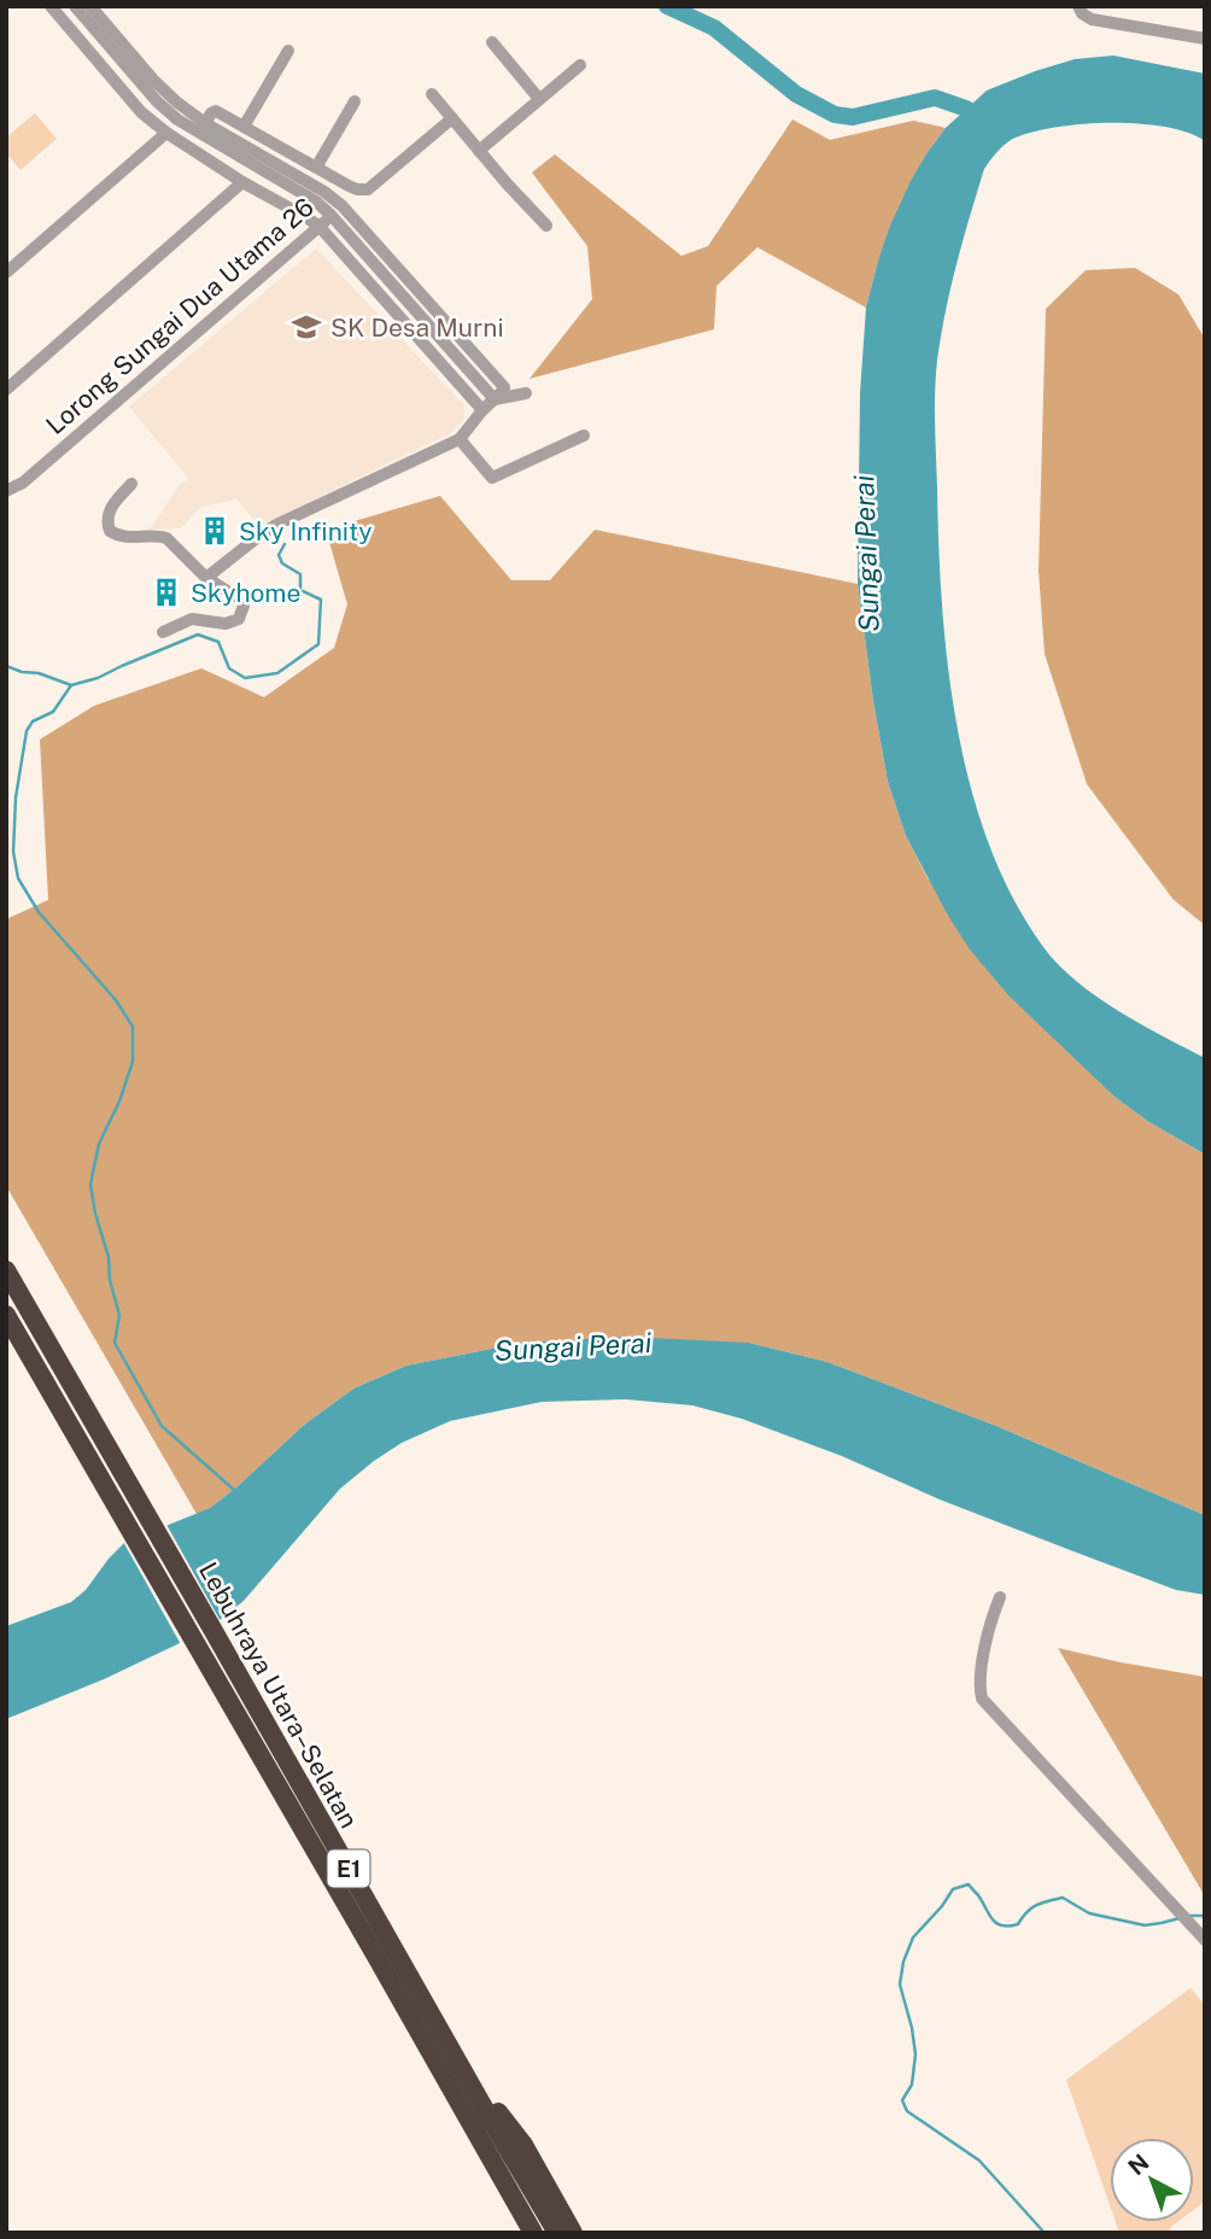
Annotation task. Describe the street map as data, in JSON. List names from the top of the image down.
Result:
{
  "streets": {
    "highway": ["Lebuhraya Utara–Selatan", "E1"],
    "street": ["Lorong Sungai Dua Utama 26"]
  },
  "water": ["Sungai Perai"],
  "places": {
    "school or university": ["SK Desa Murni"],
    "building": ["Sky Infinity", "Skyhome"]
  },
  "north": "top left"
}
